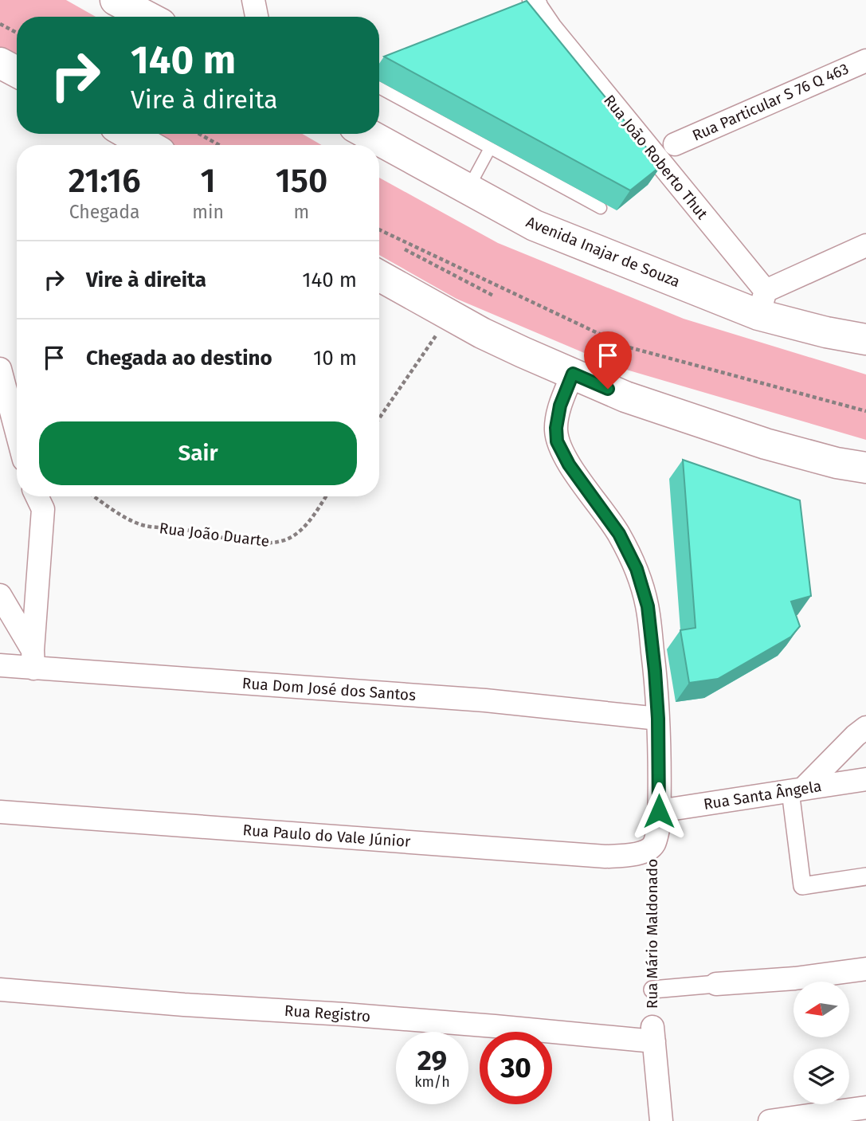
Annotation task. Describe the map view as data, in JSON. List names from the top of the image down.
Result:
{
  "streets": {
    "main road": ["Avenida Inajar de Souza"],
    "street": [
      "Rua Particular S 76 Q 463",
      "Rua João Roberto Thut",
      "Rua Dom José dos Santos",
      "Rua Santa Ângela",
      "Rua Paulo do Vale Júnior",
      "Rua Mário Maldonado",
      "Rua Registro"
    ],
    "path": ["Rua João Duarte"]
  },
  "crossings": [
    ["Rua João Roberto Thut", "Avenida Inajar de Souza"],
    ["Rua Dom José dos Santos", "Rua Mário Maldonado"],
    ["Rua Santa Ângela", "Rua Mário Maldonado"],
    ["Rua Paulo do Vale Júnior", "Rua Mário Maldonado"]
  ],
  "north": "left",
  "page": {
    "turn": ["140 m", "Vire à direita"],
    "eta": [
      "21:16",
      "Chegada",
      "1",
      "min",
      "150",
      "m"
    ],
    "list": [
      {
        "name": "Vire à direita",
        "value": "140 m"
      },
      {
        "name": "Chegada ao destino",
        "value": "10 m"
      }
    ],
    "buttons": "Sair",
    "speed": "29 km/h",
    "limit": "30"
  }
}
